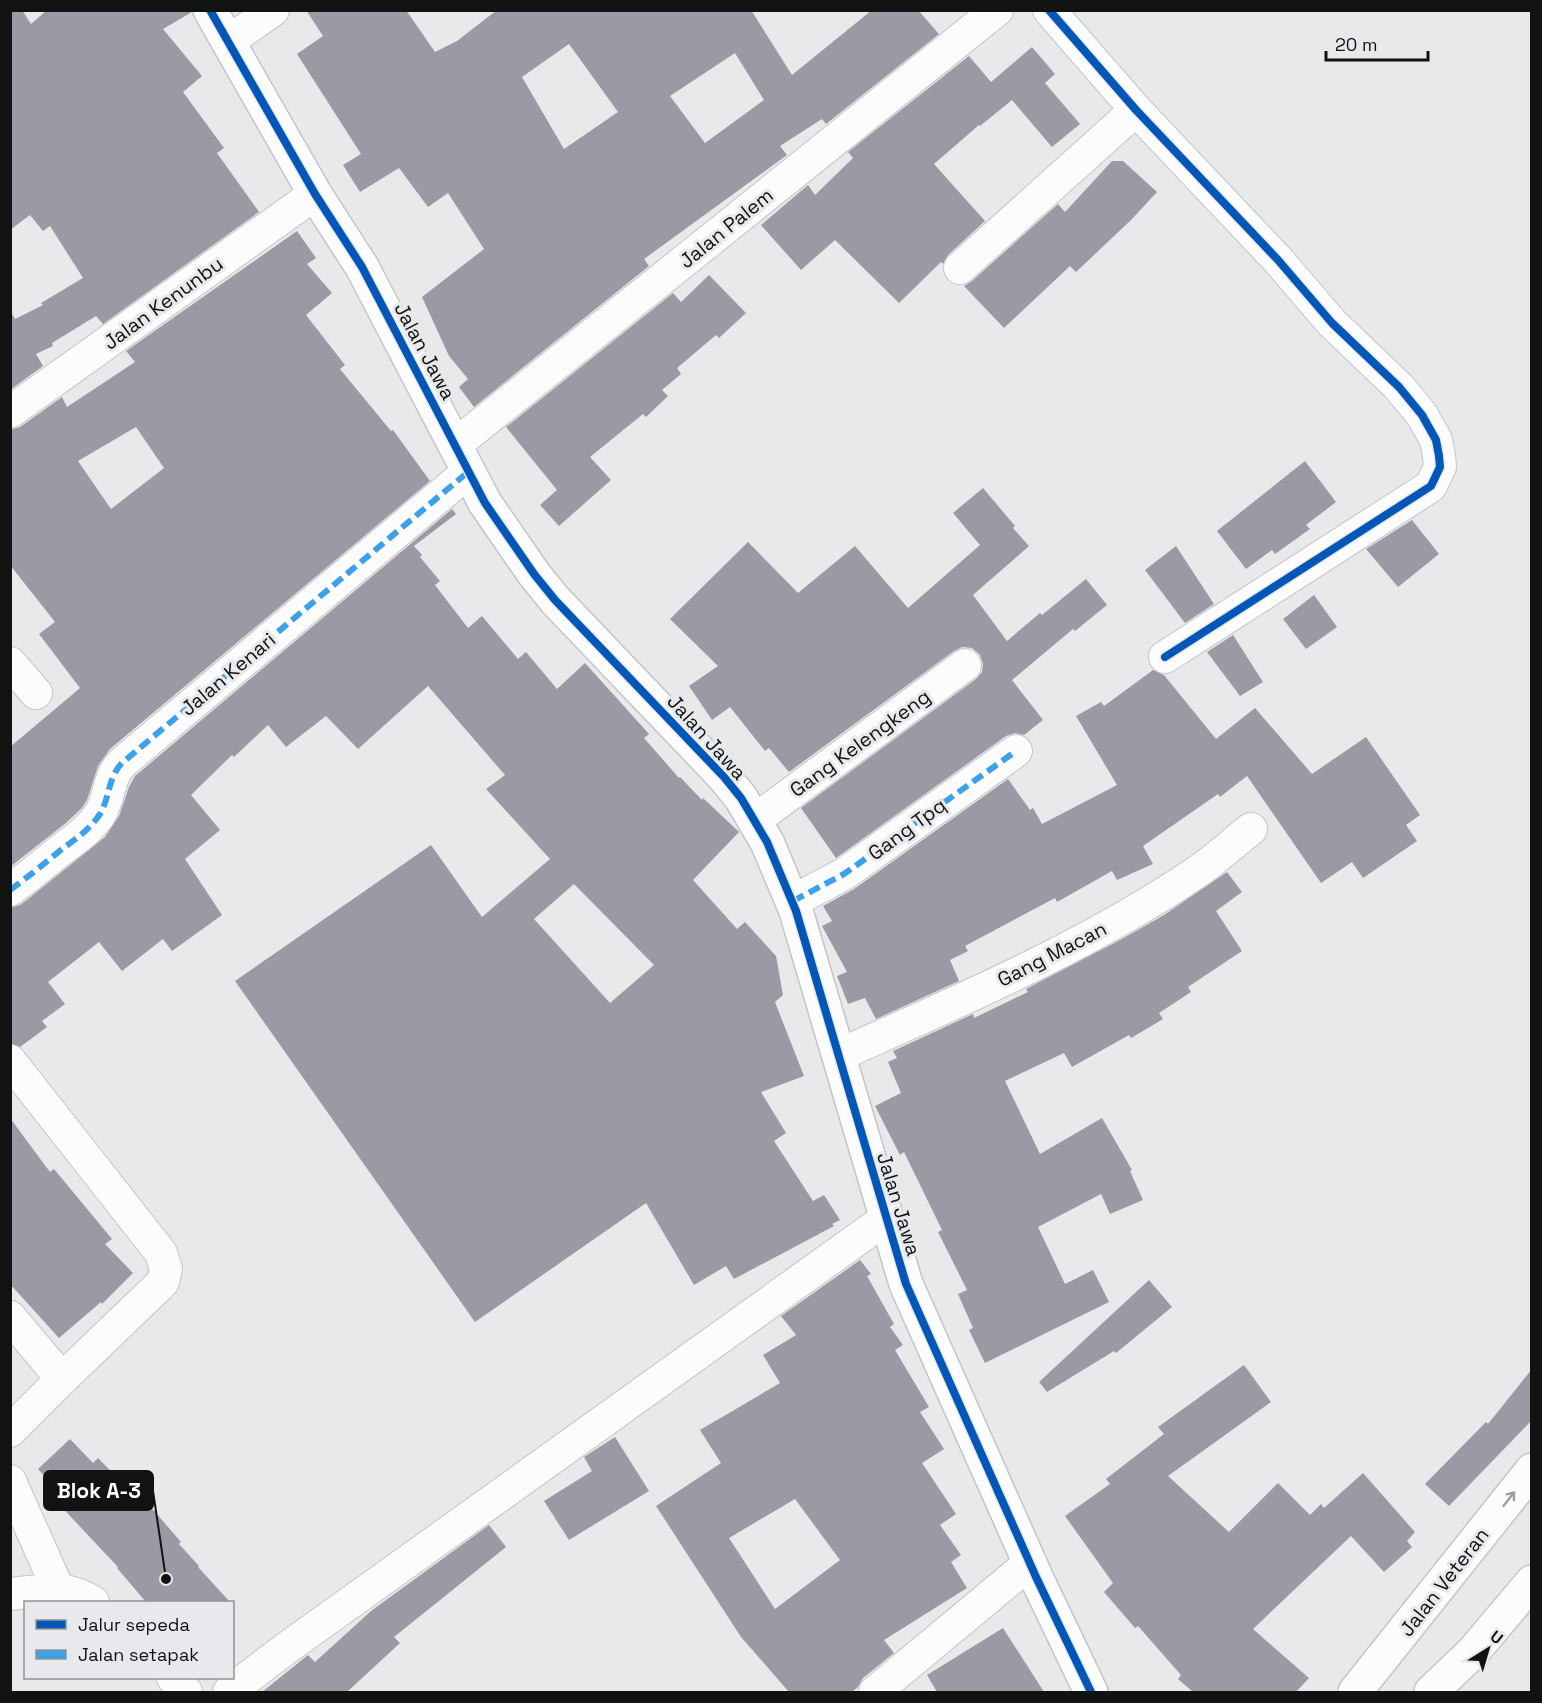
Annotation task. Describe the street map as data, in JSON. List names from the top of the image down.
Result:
{
  "streets": {
    "street": [
      "Jalan Palem",
      "Jalan Kenunbu",
      "Jalan Jawa",
      "Jalan Kenari",
      "Gang Kelengkeng",
      "Gang Tpq",
      "Gang Macan",
      "Jalan Veteran"
    ]
  },
  "crossings": [
    ["Jalan Palem", "Jalan Jawa"],
    ["Jalan Palem", "Jalan Kenari"],
    ["Jalan Kenunbu", "Jalan Jawa"],
    ["Jalan Jawa", "Jalan Kenari"],
    ["Jalan Jawa", "Gang Kelengkeng"],
    ["Jalan Jawa", "Gang Tpq"],
    ["Jalan Jawa", "Gang Macan"]
  ],
  "places": ["Blok A-3"],
  "legend": ["Jalur sepeda", "Jalan setapak"],
  "scale_bar": "20 m",
  "north": "top right"
}
